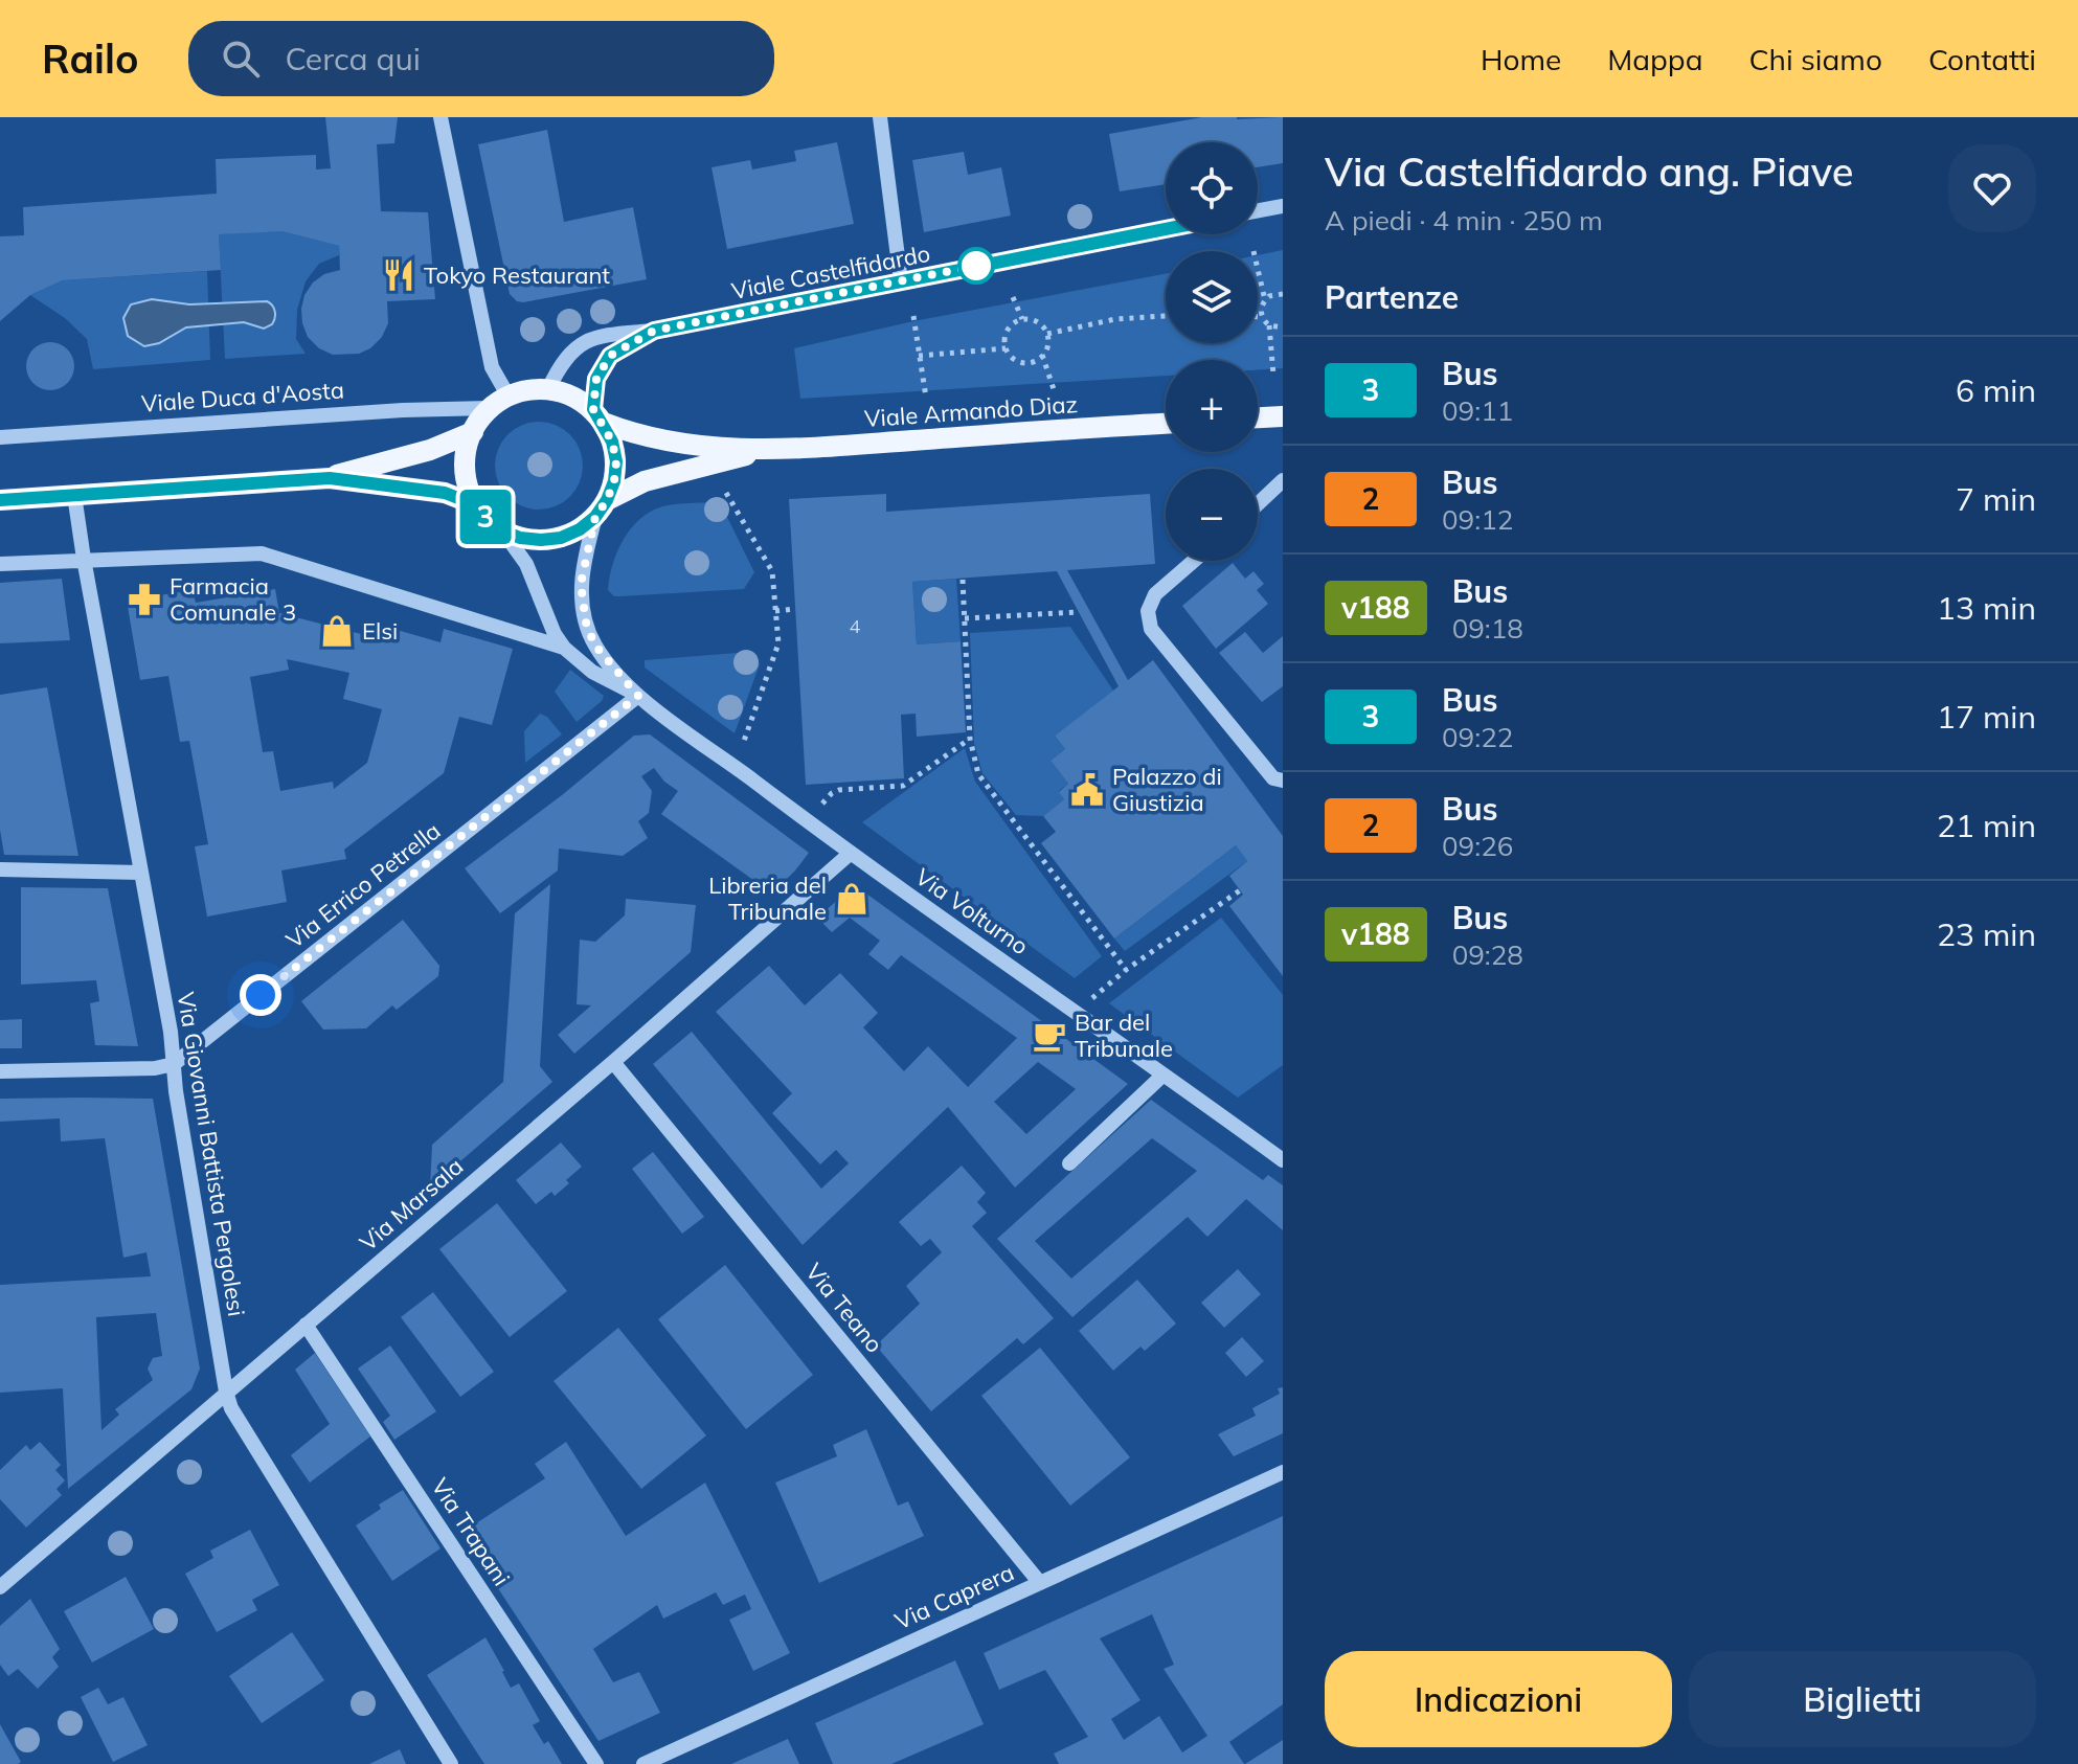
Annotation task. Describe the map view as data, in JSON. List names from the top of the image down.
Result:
{
  "streets": {
    "main road": ["Viale Armando Diaz"],
    "street": [
      "Viale Castelfidardo",
      "Viale Duca d'Aosta",
      "Via Errico Petrella",
      "Via Volturno",
      "Via Giovanni Battista Pergolesi",
      "Via Marsala",
      "Via Teano",
      "Via Trapani",
      "Via Caprera"
    ]
  },
  "crossings": [
    ["Viale Castelfidardo", "Viale Duca d'Aosta"],
    ["Viale Castelfidardo", "Viale Armando Diaz"],
    ["Viale Duca d'Aosta", "Viale Armando Diaz"],
    ["Via Errico Petrella", "Via Volturno"],
    ["Via Errico Petrella", "Via Giovanni Battista Pergolesi"],
    ["Via Volturno", "Via Marsala"],
    ["Via Giovanni Battista Pergolesi", "Via Marsala"],
    ["Via Marsala", "Via Teano"],
    ["Via Marsala", "Via Trapani"],
    ["Via Teano", "Via Caprera"]
  ],
  "places": {
    "restaurant": ["Tokyo Restaurant"],
    "pharmacy": ["Farmacia Comunale 3"],
    "shop": ["Elsi", "Libreria del Tribunale"],
    "public building": ["Palazzo di Giustizia"],
    "cafe": ["Bar del Tribunale"]
  },
  "lines": ["bus line 3"],
  "house_numbers": ["4"],
  "page": {
    "header": "Railo",
    "search": "Cerca qui",
    "nav": [
      "Home",
      "Mappa",
      "Chi siamo",
      "Contatti"
    ],
    "on_map": "3",
    "heading": [
      ["Via Castelfidardo ang. Piave", "A piedi · 4 min · 250 m"],
      "Partenze"
    ],
    "map_buttons": ["+", "−"],
    "list": [
      {
        "mark": "3",
        "name": "Bus",
        "note": "09:11",
        "value": "6 min"
      },
      {
        "mark": "2",
        "name": "Bus",
        "note": "09:12",
        "value": "7 min"
      },
      {
        "mark": "v188",
        "name": "Bus",
        "note": "09:18",
        "value": "13 min"
      },
      {
        "mark": "3",
        "name": "Bus",
        "note": "09:22",
        "value": "17 min"
      },
      {
        "mark": "2",
        "name": "Bus",
        "note": "09:26",
        "value": "21 min"
      },
      {
        "mark": "v188",
        "name": "Bus",
        "note": "09:28",
        "value": "23 min"
      }
    ],
    "buttons": ["Indicazioni", "Biglietti"]
  }
}
